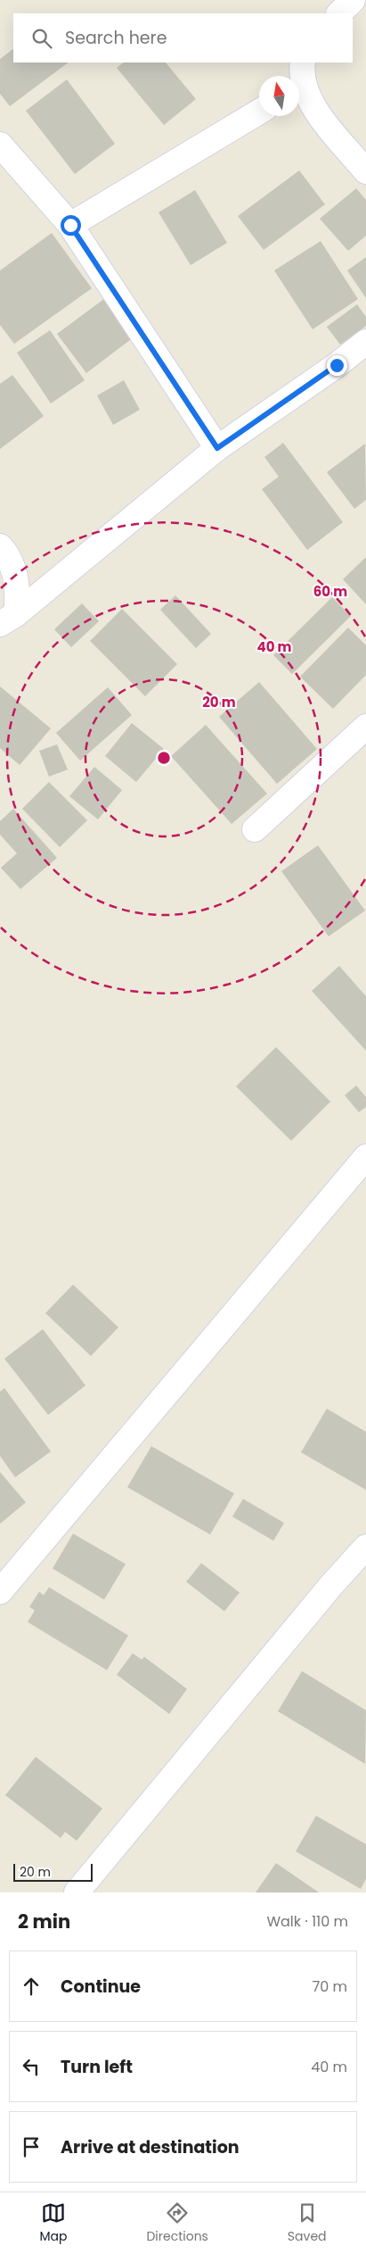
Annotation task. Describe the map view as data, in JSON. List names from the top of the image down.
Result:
{
  "scale_bar": "20 m",
  "north": "top",
  "page": {
    "search": "Search here",
    "scale": "20 m",
    "heading": ["2 min", "Walk · 110 m"],
    "list": [
      ["Continue", "70 m"],
      ["Turn left", "40 m"],
      "Arrive at destination"
    ],
    "nav": ["Map", "Directions", "Saved"]
  },
  "rings": ["60 m", "40 m", "20 m"]
}
